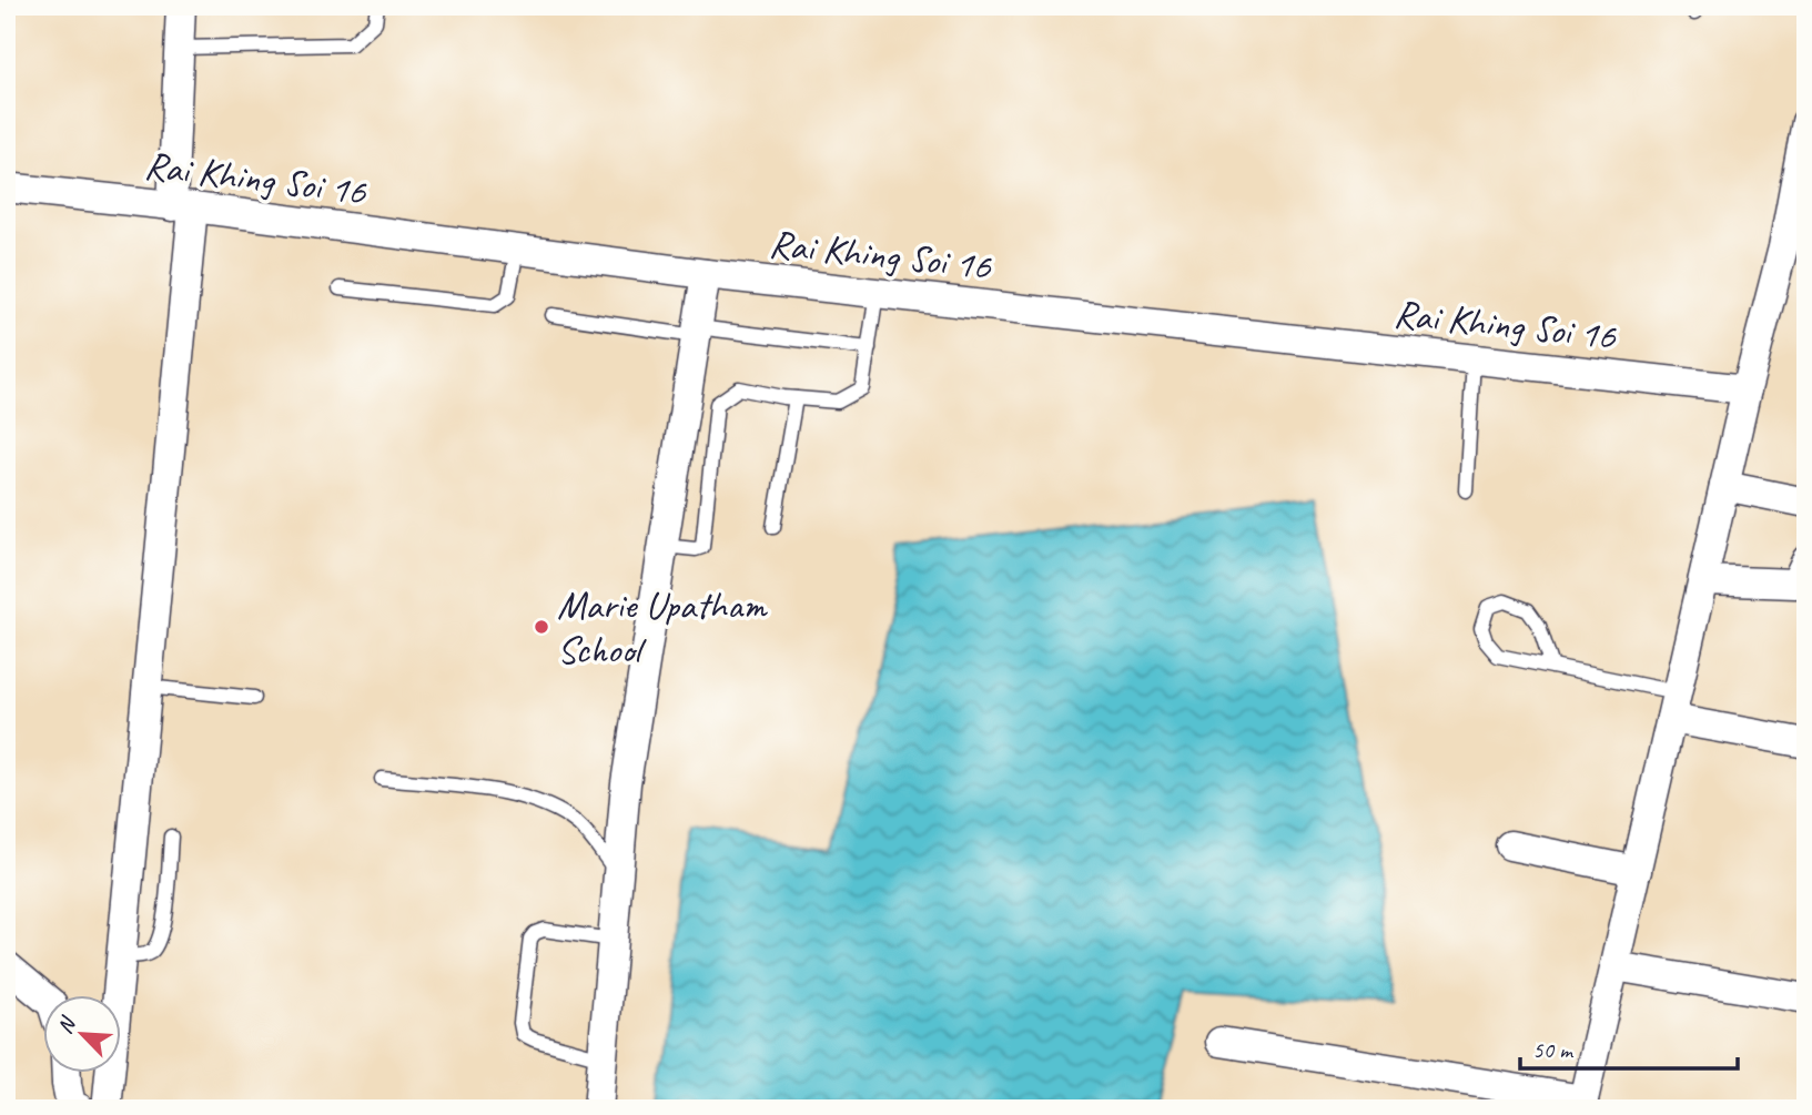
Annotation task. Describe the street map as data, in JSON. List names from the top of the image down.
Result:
{
  "streets": {
    "street": ["Rai Khing Soi 16"]
  },
  "places": ["Marie Upatham School"],
  "scale_bar": "50 m",
  "north": "top left"
}
